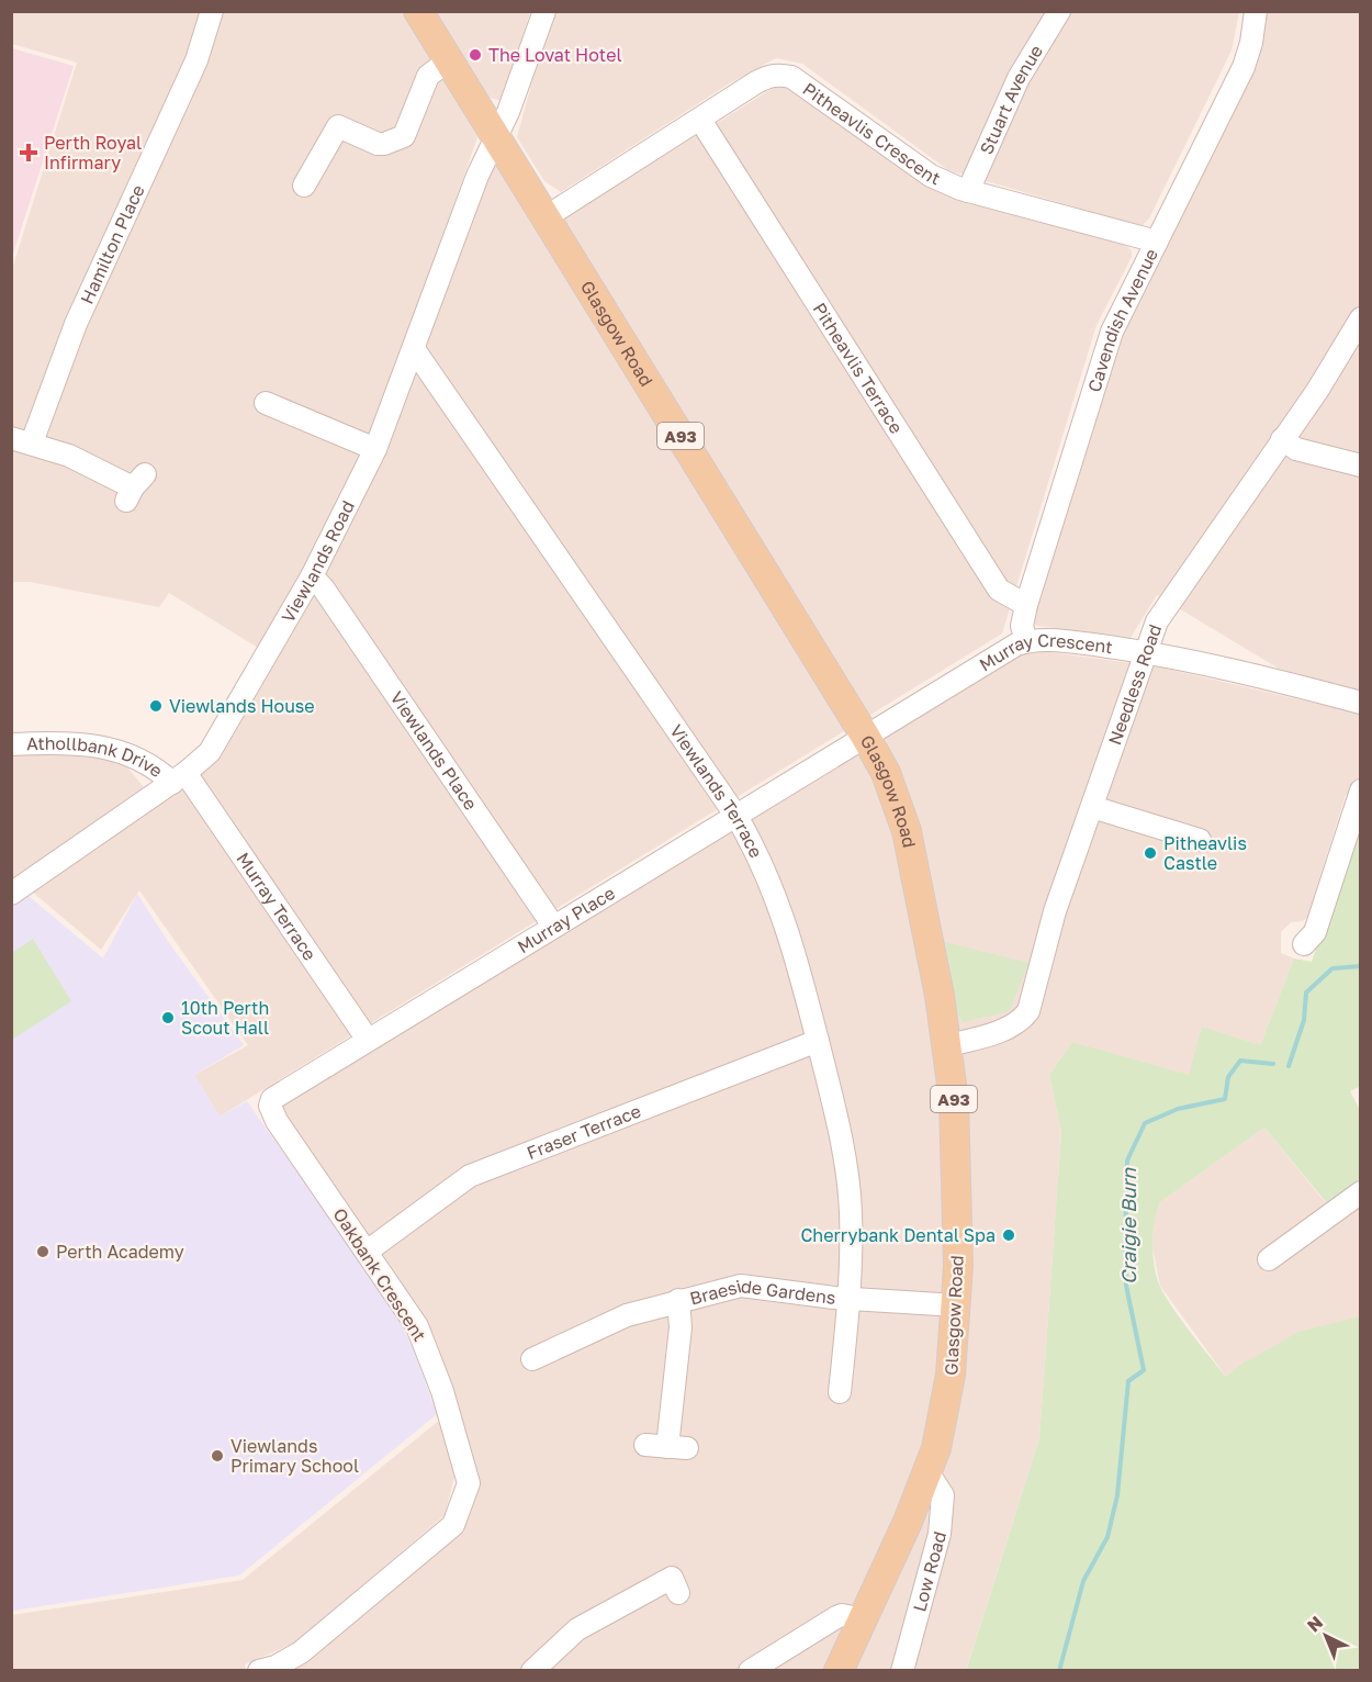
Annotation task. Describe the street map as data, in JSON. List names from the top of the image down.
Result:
{
  "streets": {
    "main road": ["Glasgow Road", "A93"],
    "street": [
      "Stuart Avenue",
      "Pitheavlis Crescent",
      "Hamilton Place",
      "Cavendish Avenue",
      "Pitheavlis Terrace",
      "Viewlands Road",
      "Murray Crescent",
      "Needless Road",
      "Viewlands Place",
      "Athollbank Drive",
      "Viewlands Terrace",
      "Murray Terrace",
      "Murray Place",
      "Fraser Terrace",
      "Oakbank Crescent",
      "Braeside Gardens",
      "Low Road"
    ]
  },
  "crossings": [
    ["Stuart Avenue", "Pitheavlis Crescent"],
    ["Pitheavlis Crescent", "Cavendish Avenue"],
    ["Pitheavlis Crescent", "Glasgow Road"],
    ["Pitheavlis Crescent", "Pitheavlis Terrace"],
    ["Cavendish Avenue", "Pitheavlis Terrace"],
    ["Cavendish Avenue", "Murray Crescent"],
    ["Glasgow Road", "Viewlands Road"],
    ["Glasgow Road", "Murray Crescent"],
    ["Glasgow Road", "Needless Road"],
    ["Glasgow Road", "Murray Place"],
    ["Glasgow Road", "Low Road"],
    ["Viewlands Road", "Viewlands Place"],
    ["Viewlands Road", "Athollbank Drive"],
    ["Viewlands Road", "Viewlands Terrace"],
    ["Viewlands Road", "Murray Terrace"],
    ["Murray Crescent", "Needless Road"],
    ["Murray Crescent", "Murray Place"],
    ["Viewlands Place", "Murray Place"],
    ["Athollbank Drive", "Murray Terrace"],
    ["Viewlands Terrace", "Murray Place"],
    ["Viewlands Terrace", "Fraser Terrace"],
    ["Viewlands Terrace", "Braeside Gardens"],
    ["Murray Terrace", "Murray Place"],
    ["Murray Place", "Oakbank Crescent"],
    ["Fraser Terrace", "Oakbank Crescent"]
  ],
  "water": ["Craigie Burn"],
  "places": {
    "other": [
      "The Lovat Hotel",
      "Viewlands House",
      "Pitheavlis Castle",
      "10th Perth Scout Hall",
      "Cherrybank Dental Spa",
      "Perth Academy",
      "Viewlands Primary School"
    ],
    "health": ["Perth Royal Infirmary"]
  },
  "north": "top left"
}
